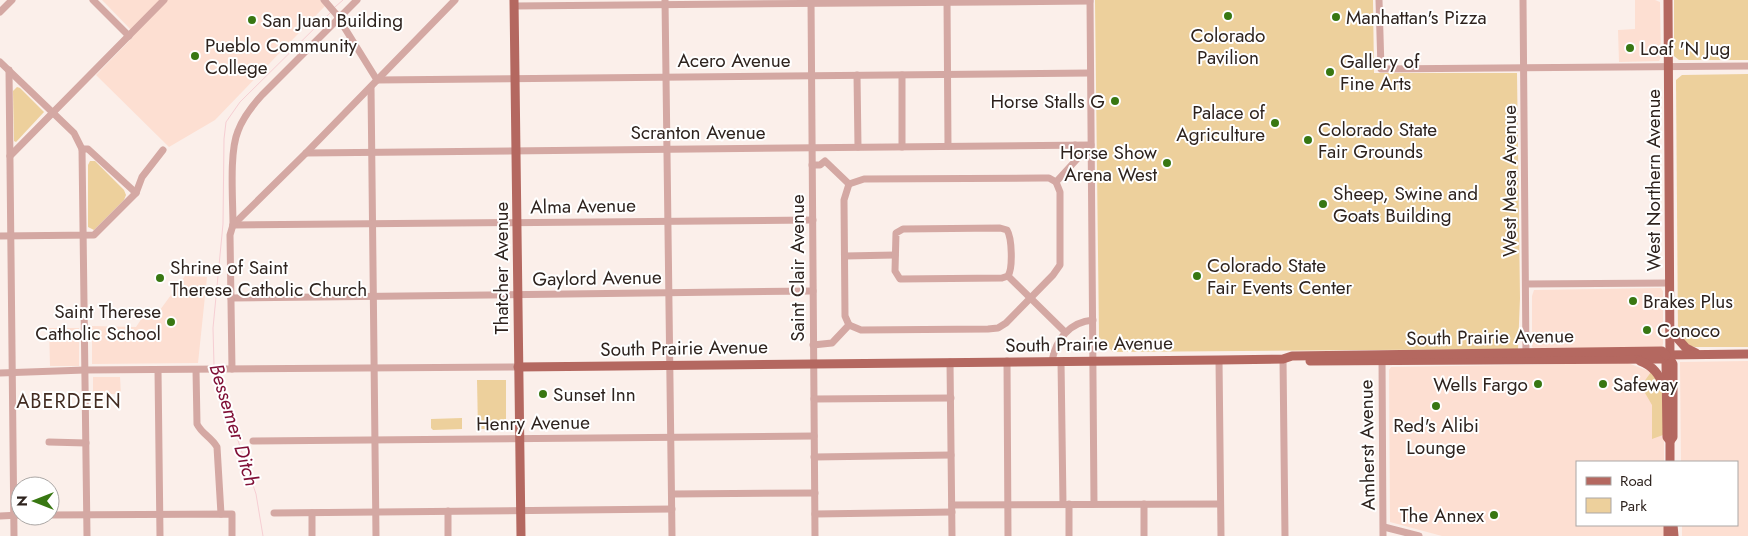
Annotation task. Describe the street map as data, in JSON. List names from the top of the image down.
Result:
{
  "streets": {
    "main road": ["West Northern Avenue", "Thatcher Avenue", "South Prairie Avenue"],
    "street": [
      "Acero Avenue",
      "Scranton Avenue",
      "West Mesa Avenue",
      "Alma Avenue",
      "Saint Clair Avenue",
      "Gaylord Avenue",
      "Henry Avenue",
      "Amherst Avenue"
    ]
  },
  "crossings": [
    ["Acero Avenue", "Thatcher Avenue"],
    ["Acero Avenue", "Saint Clair Avenue"],
    ["Scranton Avenue", "Thatcher Avenue"],
    ["Scranton Avenue", "Saint Clair Avenue"],
    ["West Northern Avenue", "South Prairie Avenue"],
    ["West Mesa Avenue", "South Prairie Avenue"],
    ["Alma Avenue", "Thatcher Avenue"],
    ["Alma Avenue", "Saint Clair Avenue"],
    ["Thatcher Avenue", "Gaylord Avenue"],
    ["Thatcher Avenue", "South Prairie Avenue"],
    ["Thatcher Avenue", "Henry Avenue"],
    ["Saint Clair Avenue", "Gaylord Avenue"],
    ["Saint Clair Avenue", "South Prairie Avenue"],
    ["Saint Clair Avenue", "Henry Avenue"],
    ["South Prairie Avenue", "Amherst Avenue"]
  ],
  "districts": ["ABERDEEN"],
  "water": ["Bessemer Ditch"],
  "places": [
    "Colorado Pavilion",
    "Manhattan's Pizza",
    "San Juan Building",
    "Loaf 'N Jug",
    "Pueblo Community College",
    "Gallery of Fine Arts",
    "Horse Stalls G",
    "Palace of Agriculture",
    "Colorado State Fair Grounds",
    "Horse Show Arena West",
    "Sheep, Swine and Goats Building",
    "Colorado State Fair Events Center",
    "Shrine of Saint Therese Catholic Church",
    "Brakes Plus",
    "Saint Therese Catholic School",
    "Conoco",
    "Wells Fargo",
    "Safeway",
    "Sunset Inn",
    "Red's Alibi Lounge",
    "The Annex"
  ],
  "legend": ["Road", "Park"],
  "north": "left"
}
